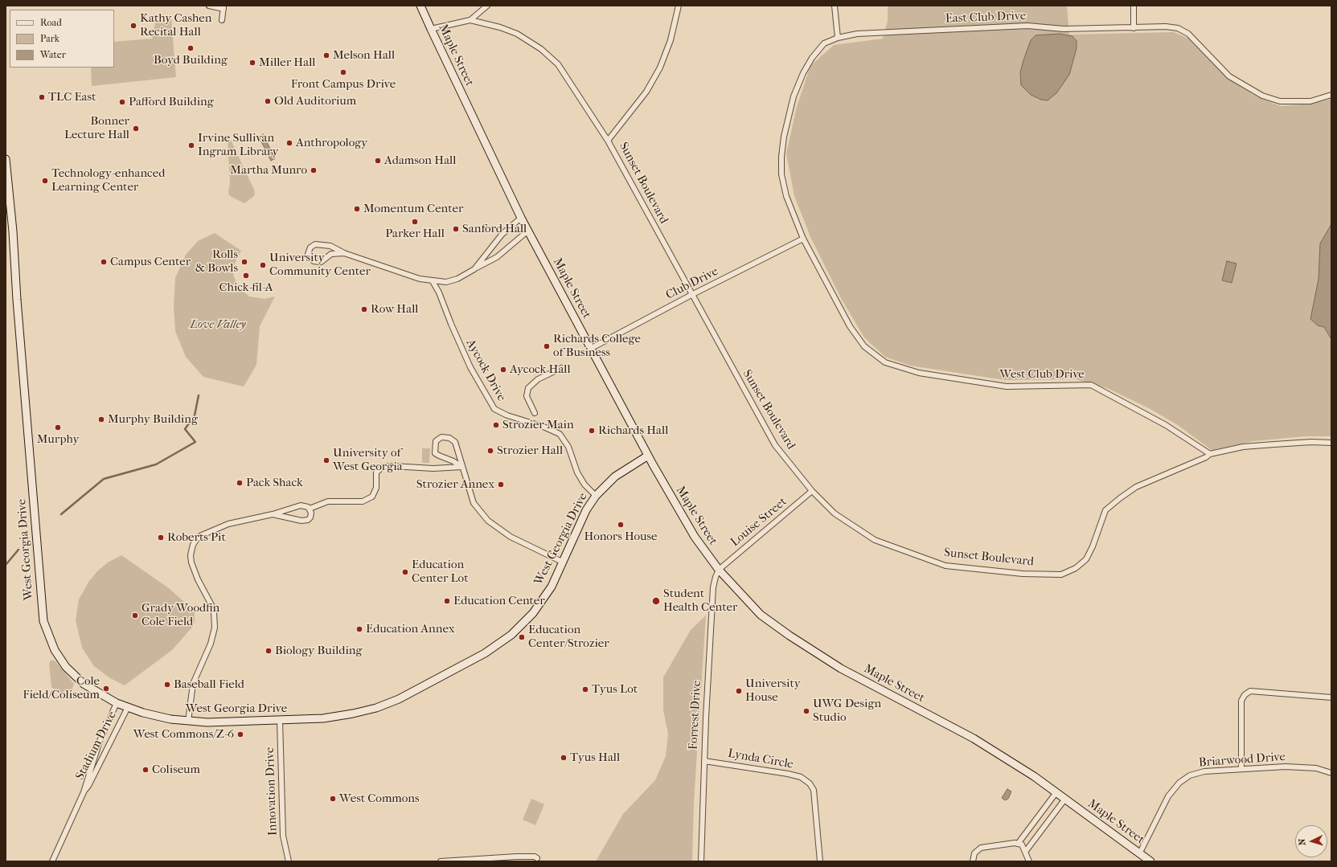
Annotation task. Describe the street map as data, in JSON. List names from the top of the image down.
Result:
{
  "streets": {
    "street": [
      "East Club Drive",
      "Maple Street",
      "Sunset Boulevard",
      "Club Drive",
      "Aycock Drive",
      "West Club Drive",
      "Louise Street",
      "West Georgia Drive",
      "Forrest Drive",
      "Stadium Drive",
      "Lynda Circle",
      "Briarwood Drive",
      "Innovation Drive"
    ]
  },
  "crossings": [
    ["East Club Drive", "Club Drive"],
    ["East Club Drive", "West Club Drive"],
    ["Maple Street", "Sunset Boulevard"],
    ["Maple Street", "Club Drive"],
    ["Maple Street", "Louise Street"],
    ["Maple Street", "West Georgia Drive"],
    ["Maple Street", "Forrest Drive"],
    ["Maple Street", "Briarwood Drive"],
    ["Sunset Boulevard", "Club Drive"],
    ["Sunset Boulevard", "West Club Drive"],
    ["Sunset Boulevard", "Louise Street"],
    ["Club Drive", "West Club Drive"],
    ["Aycock Drive", "West Georgia Drive"],
    ["Louise Street", "Forrest Drive"],
    ["West Georgia Drive", "Stadium Drive"],
    ["West Georgia Drive", "Innovation Drive"],
    ["Forrest Drive", "Lynda Circle"]
  ],
  "parks": ["Love Valley"],
  "places": [
    "Kathy Cashen Recital Hall",
    "Boyd Building",
    "Melson Hall",
    "Miller Hall",
    "Front Campus Drive",
    "TLC East",
    "Old Auditorium",
    "Pafford Building",
    "Bonner Lecture Hall",
    "Anthropology",
    "Irvine Sullivan Ingram Library",
    "Adamson Hall",
    "Martha Munro",
    "Technology-enhanced Learning Center",
    "Momentum Center",
    "Parker Hall",
    "Sanford Hall",
    "Campus Center",
    "Rolls & Bowls",
    "University Community Center",
    "Chick-fil-A",
    "Row Hall",
    "Richards College of Business",
    "Aycock Hall",
    "Murphy Building",
    "Strozier Main",
    "Murphy",
    "Richards Hall",
    "Strozier Hall",
    "University of West Georgia",
    "Pack Shack",
    "Strozier Annex",
    "Honors House",
    "Roberts Pit",
    "Education Center Lot",
    "Education Center",
    "Student Health Center",
    "Grady Woodfin Cole Field",
    "Education Annex",
    "Education Center/Strozier",
    "Biology Building",
    "Baseball Field",
    "Cole Field/Coliseum",
    "Tyus Lot",
    "University House",
    "UWG Design Studio",
    "West Commons/Z-6",
    "Tyus Hall",
    "Coliseum",
    "West Commons"
  ],
  "legend": ["Road", "Park", "Water"],
  "north": "left"
}
